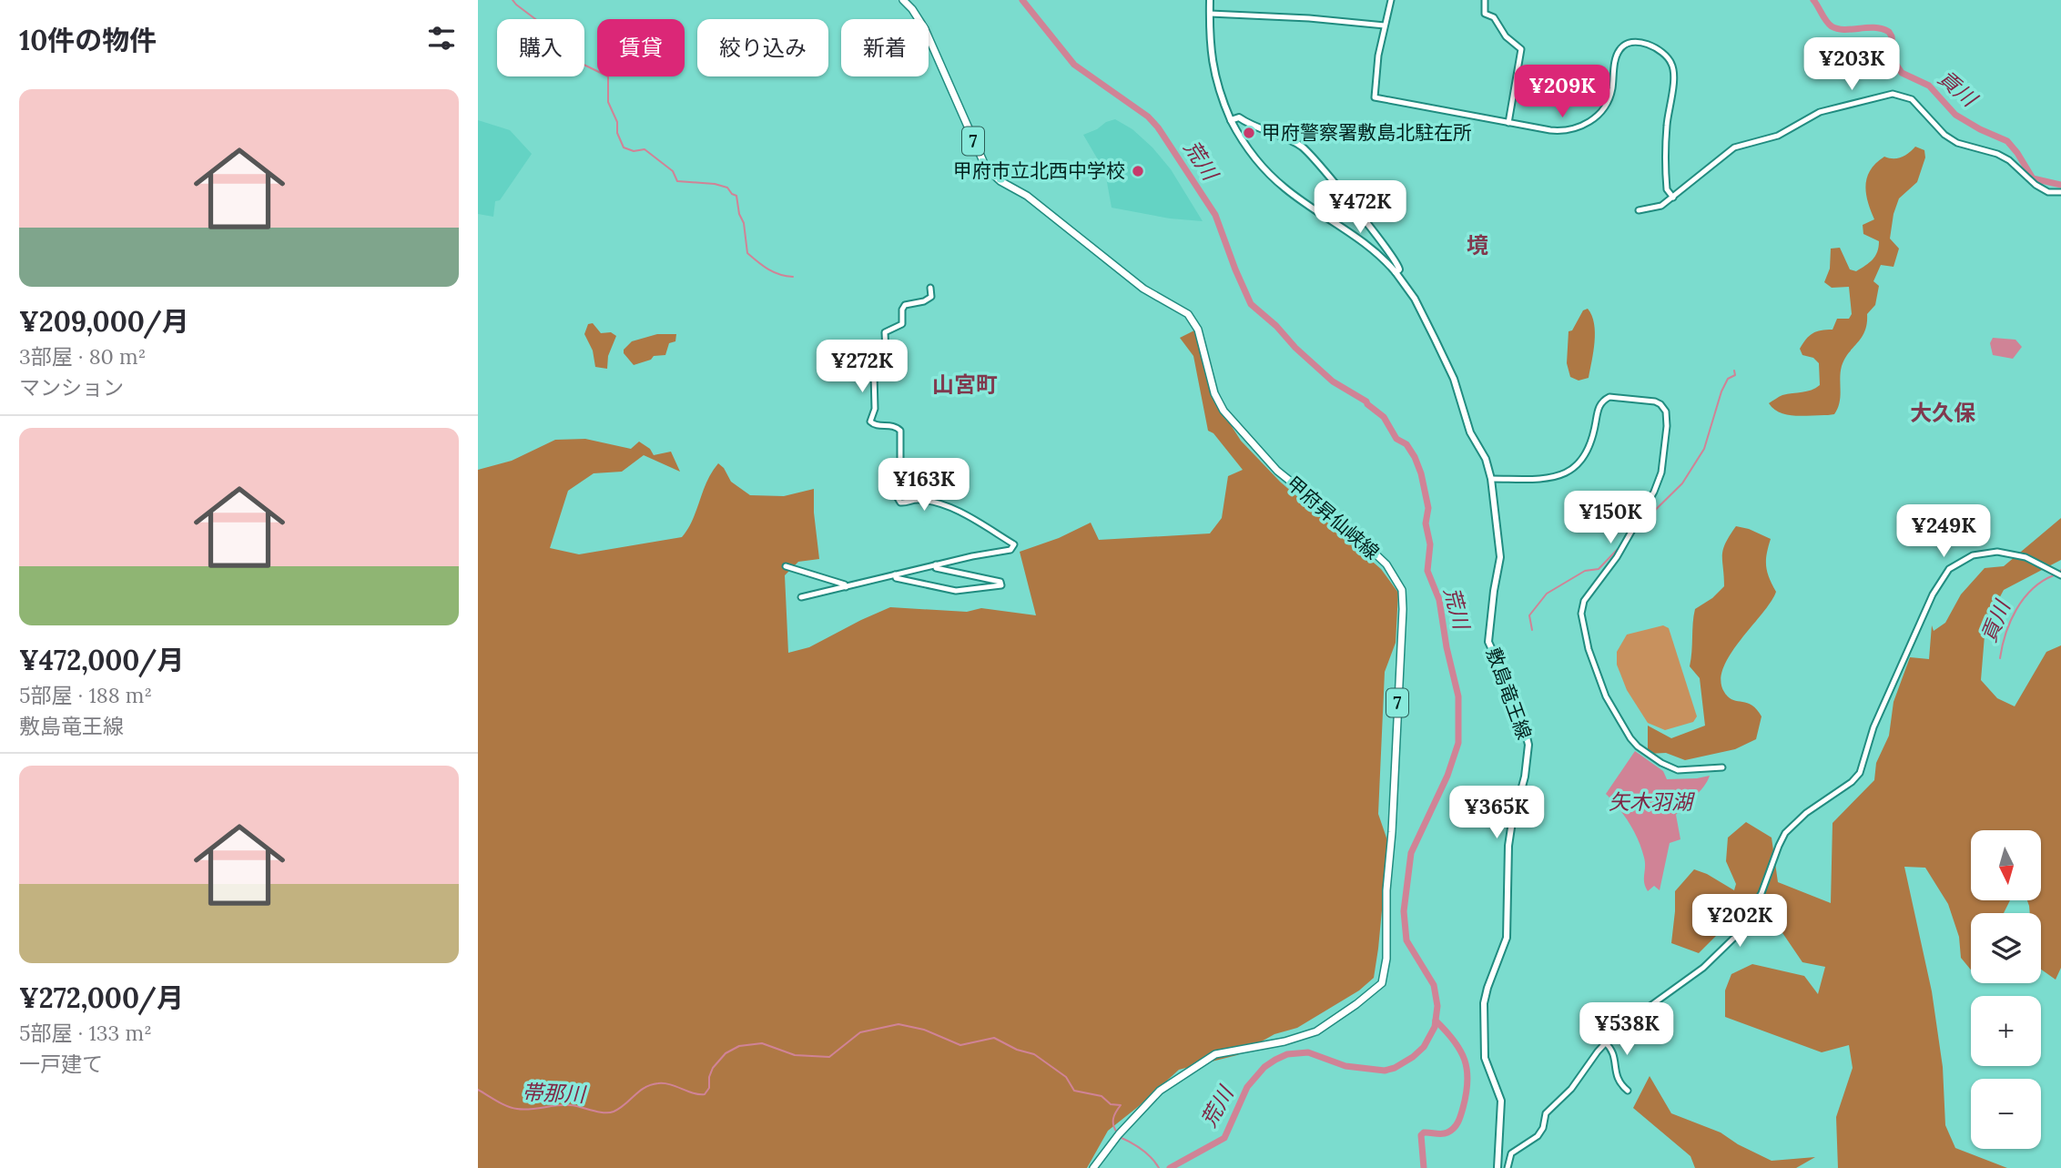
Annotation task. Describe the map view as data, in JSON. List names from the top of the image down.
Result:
{
  "streets": {
    "main road": ["7", "甲府昇仙峡線", "敷島竜王線"]
  },
  "districts": ["境", "山宮町", "大久保"],
  "water": [
    "貢川",
    "荒川",
    "矢木羽湖",
    "帯那川"
  ],
  "places": ["甲府警察署敷島北駐在所", "甲府市立北西中学校"],
  "north": "bottom",
  "page": {
    "heading": "10件の物件",
    "chip": [
      "購入",
      "賃貸",
      "絞り込み",
      "新着"
    ],
    "price": [
      "¥203K",
      "¥209K",
      "¥472K",
      "¥272K",
      "¥163K",
      "¥150K",
      "¥249K",
      "¥365K",
      "¥202K",
      "¥538K"
    ],
    "list": [
      {
        "name": "¥209,000/月",
        "note": "3部屋 · 80 m² · マンション"
      },
      {
        "name": "¥472,000/月",
        "note": "5部屋 · 188 m² · 敷島竜王線"
      },
      {
        "name": "¥272,000/月",
        "note": "5部屋 · 133 m² · 一戸建て"
      }
    ],
    "map_buttons": ["+", "−"]
  }
}
